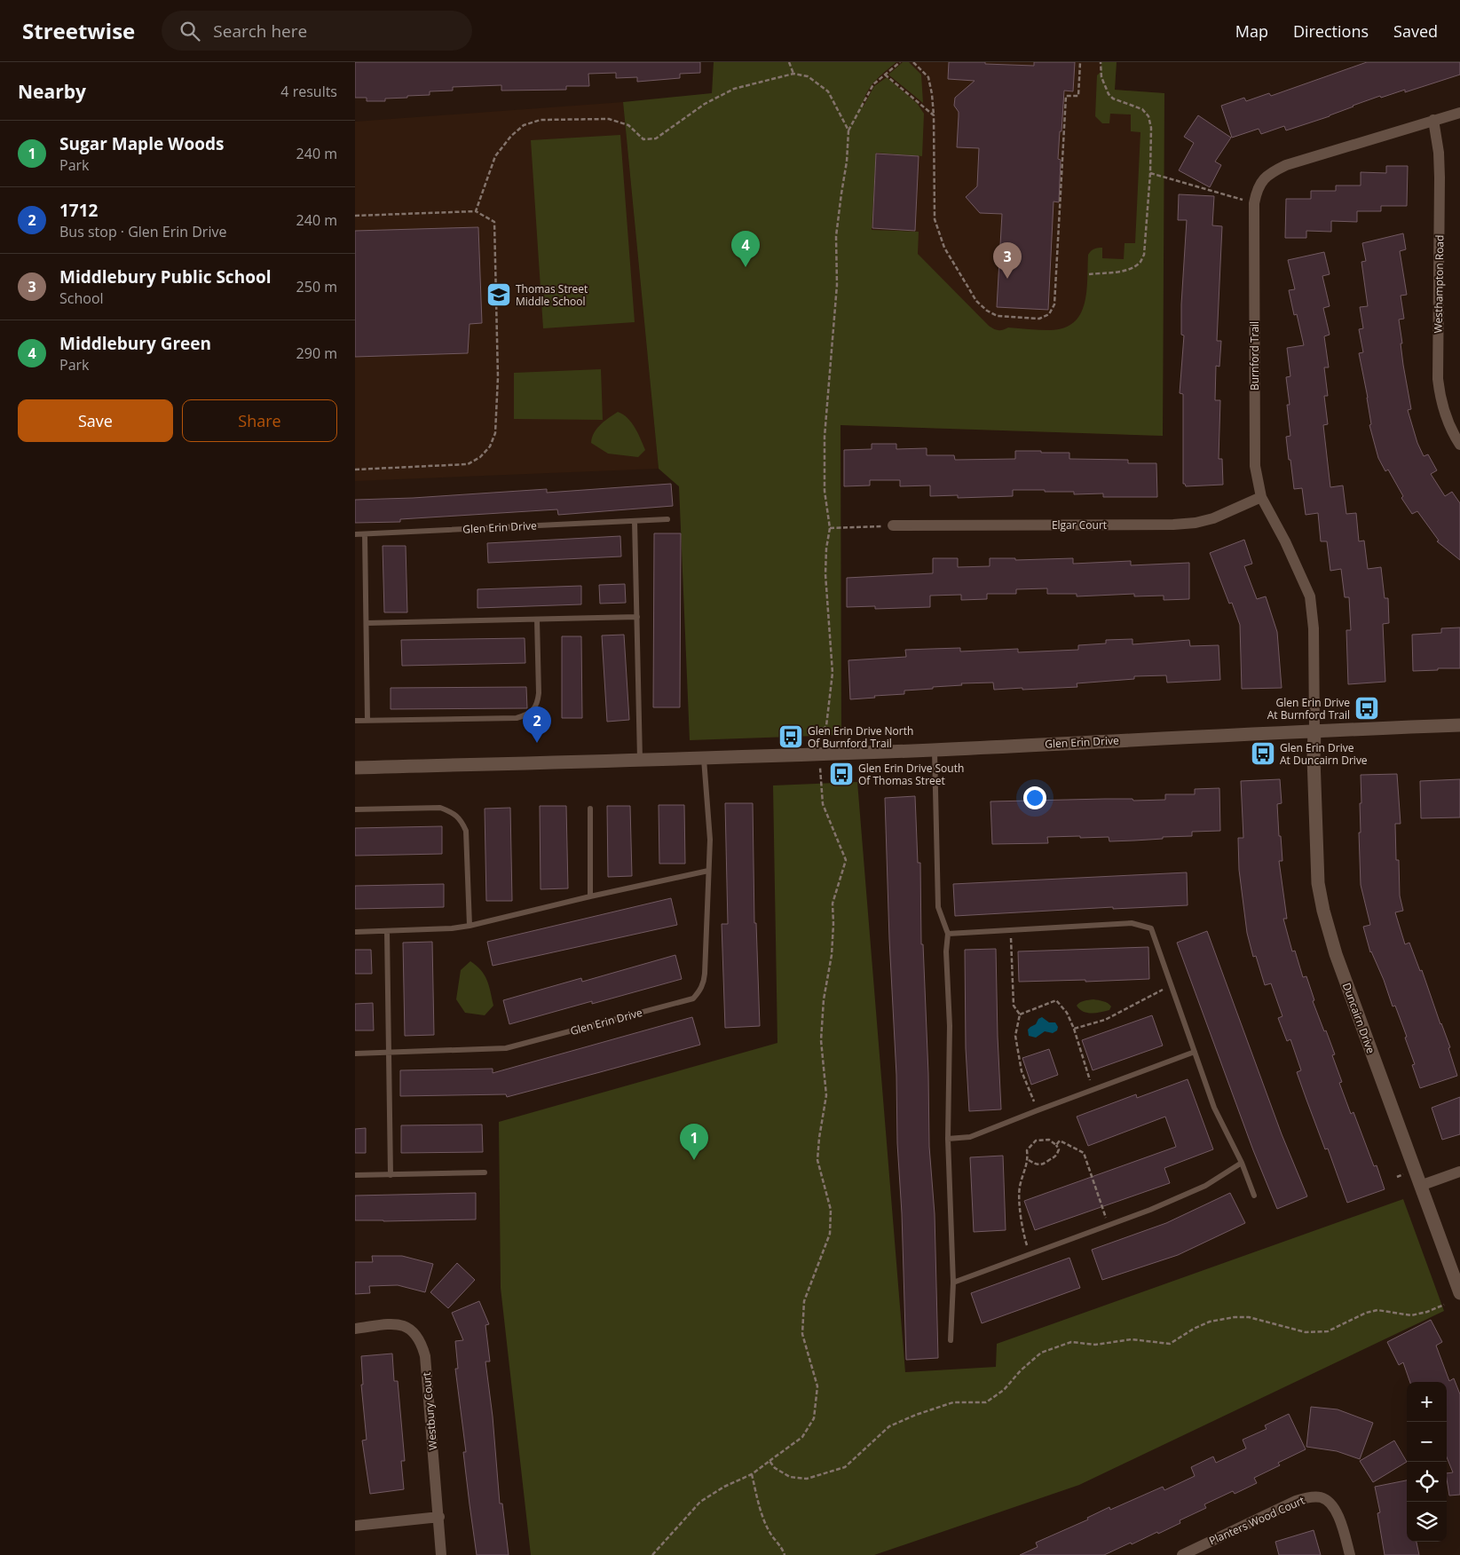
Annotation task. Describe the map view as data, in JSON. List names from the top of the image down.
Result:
{
  "streets": {
    "street": [
      "Westhampton Road",
      "Burnford Trail",
      "Elgar Court",
      "Glen Erin Drive",
      "Duncairn Drive",
      "Westbury Court",
      "Planters Wood Court"
    ]
  },
  "crossings": [
    ["Westhampton Road", "Burnford Trail"],
    ["Burnford Trail", "Elgar Court"],
    ["Burnford Trail", "Glen Erin Drive"],
    ["Burnford Trail", "Duncairn Drive"],
    ["Glen Erin Drive", "Duncairn Drive"]
  ],
  "places": {
    "school or university": ["Thomas Street Middle School"],
    "bus stop": [
      "Glen Erin Drive At Burnford Trail",
      "Glen Erin Drive North Of Burnford Trail",
      "Glen Erin Drive At Duncairn Drive",
      "Glen Erin Drive South Of Thomas Street"
    ]
  },
  "page": {
    "header": "Streetwise",
    "search": "Search here",
    "nav": ["Map", "Directions", "Saved"],
    "heading": ["Nearby", "4 results"],
    "list": [
      {
        "mark": "1",
        "name": "Sugar Maple Woods",
        "note": "Park",
        "value": "240 m"
      },
      {
        "mark": "2",
        "name": "1712",
        "note": "Bus stop · Glen Erin Drive",
        "value": "240 m"
      },
      {
        "mark": "3",
        "name": "Middlebury Public School",
        "note": "School",
        "value": "250 m"
      },
      {
        "mark": "4",
        "name": "Middlebury Green",
        "note": "Park",
        "value": "290 m"
      }
    ],
    "pins": [
      "4",
      "3",
      "2",
      "1"
    ],
    "buttons": ["Save", "Share"],
    "map_buttons": ["+", "−"]
  }
}
